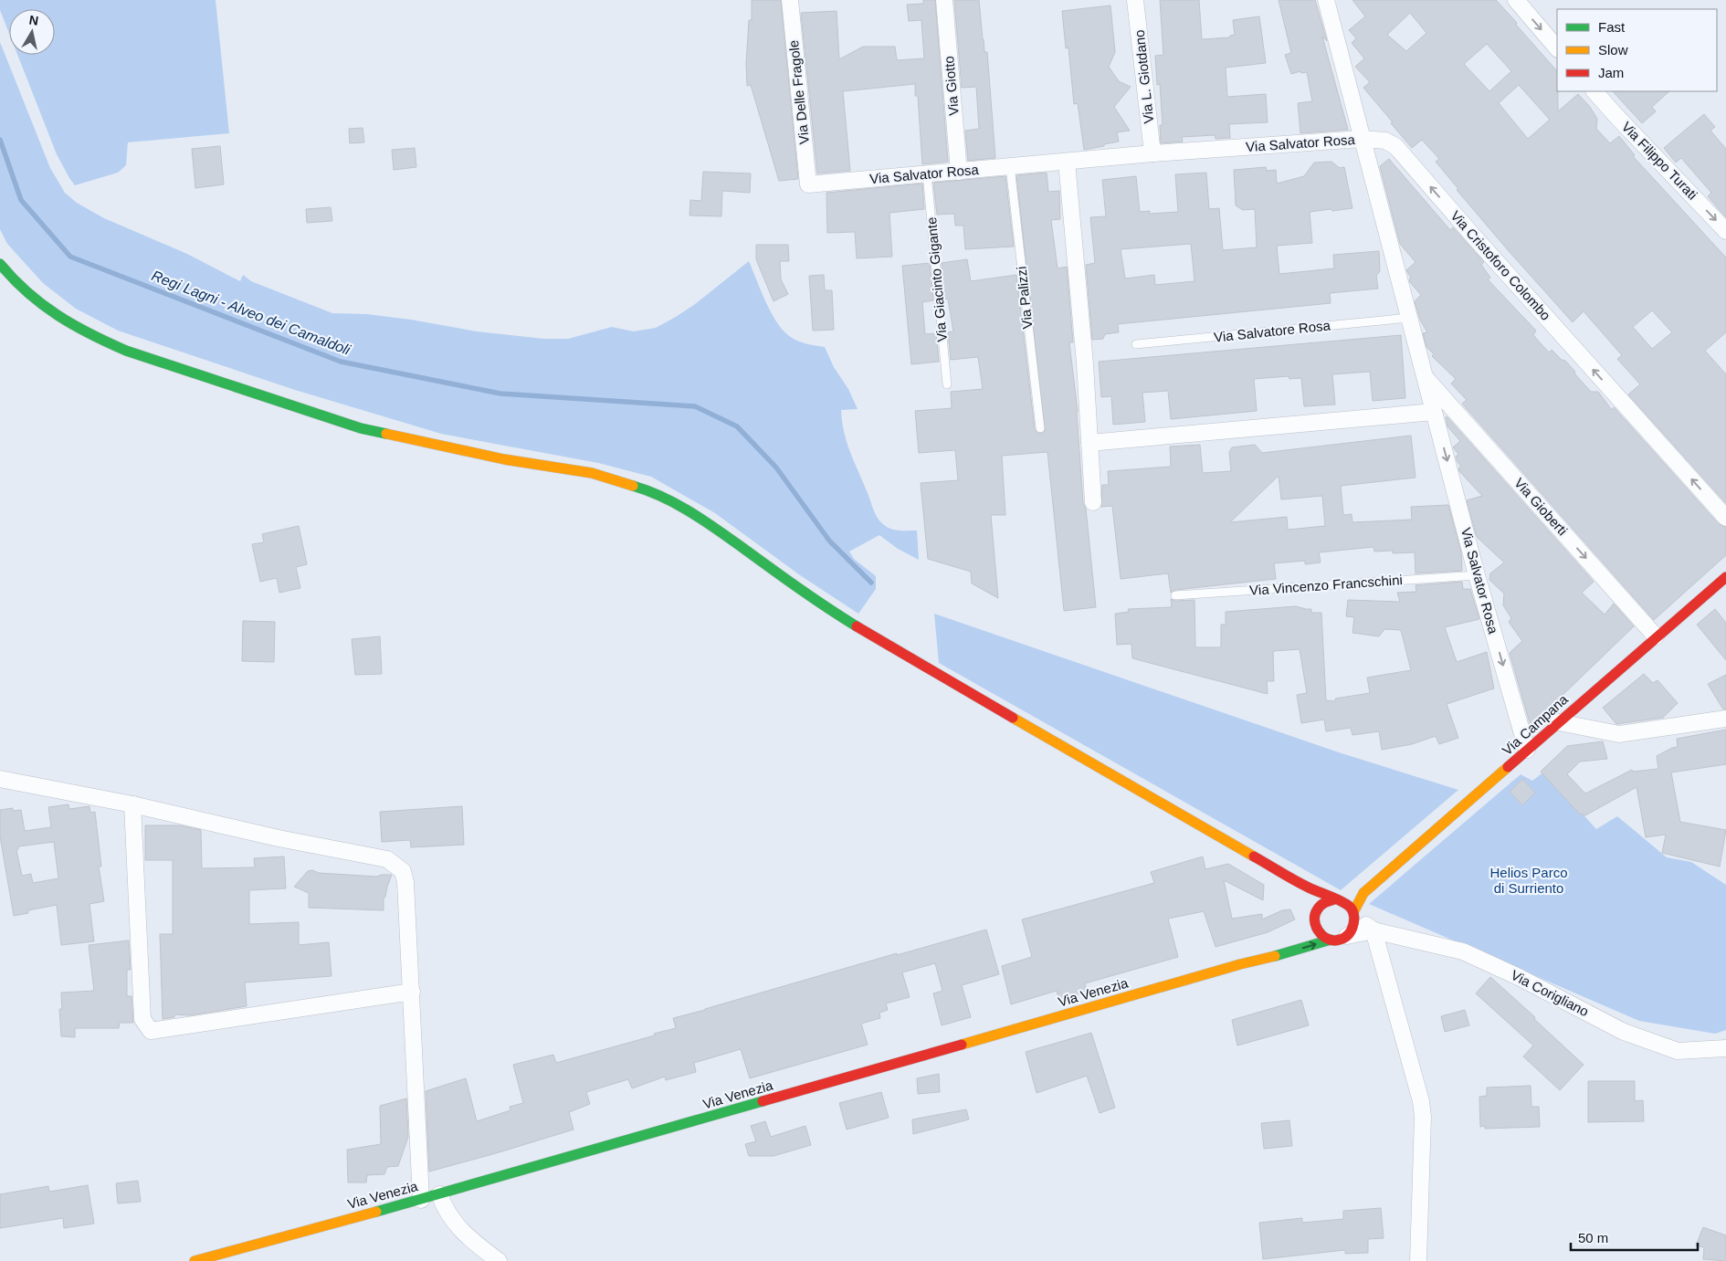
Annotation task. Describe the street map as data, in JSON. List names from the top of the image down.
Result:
{
  "streets": {
    "main road": ["Via Campana", "Via Venezia"],
    "street": [
      "Via L. Giotdano",
      "Via Giotto",
      "Via Delle Fragole",
      "Via Salvator Rosa",
      "Via Filippo Turati",
      "Via Cristoforo Colombo",
      "Via Gioberti",
      "Via Corigliano"
    ],
    "lane": [
      "Via Giacinto Gigante",
      "Via Palizzi",
      "Via Salvatore Rosa",
      "Via Vincenzo Francschini"
    ]
  },
  "crossings": [
    ["Via L. Giotdano", "Via Salvator Rosa"],
    ["Via Giotto", "Via Salvator Rosa"],
    ["Via Delle Fragole", "Via Salvator Rosa"],
    ["Via Salvator Rosa", "Via Cristoforo Colombo"],
    ["Via Salvator Rosa", "Via Giacinto Gigante"],
    ["Via Salvator Rosa", "Via Palizzi"],
    ["Via Salvator Rosa", "Via Salvatore Rosa"],
    ["Via Salvator Rosa", "Via Gioberti"],
    ["Via Salvator Rosa", "Via Vincenzo Francschini"],
    ["Via Salvator Rosa", "Via Campana"],
    ["Via Gioberti", "Via Campana"]
  ],
  "one_way": ["Via Filippo Turati", "Via Cristoforo Colombo", "Via Gioberti"],
  "water": ["Regi Lagni - Alveo dei Camaldoli"],
  "parks": ["Helios Parco di Surriento"],
  "legend": ["Fast", "Slow", "Jam"],
  "scale_bar": "50 m",
  "north": "top"
}
